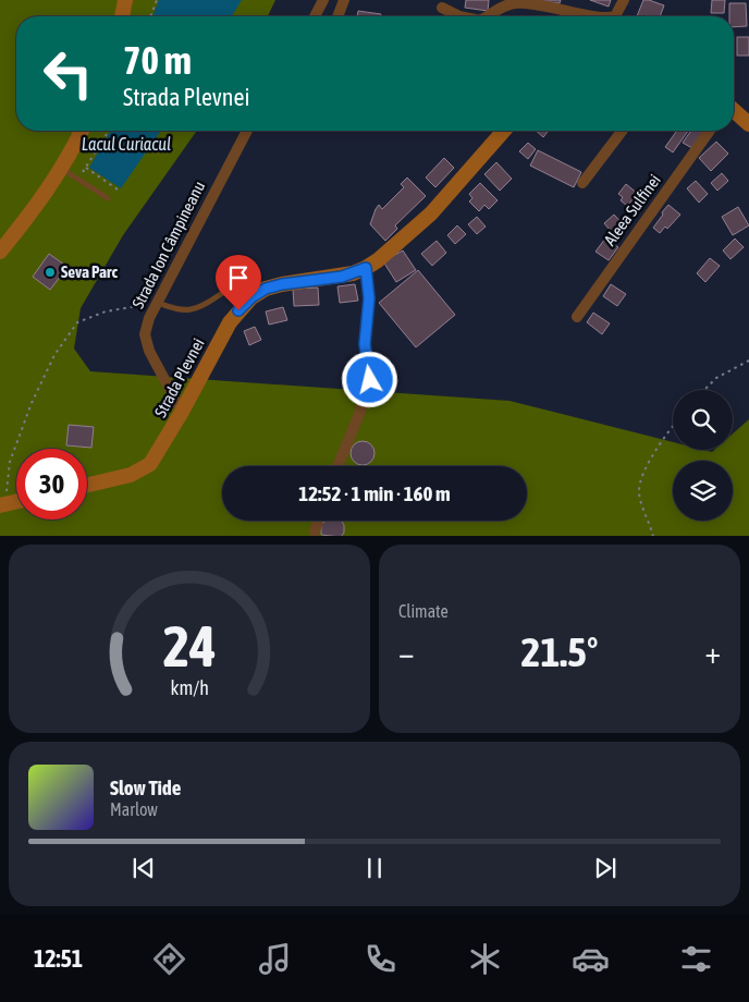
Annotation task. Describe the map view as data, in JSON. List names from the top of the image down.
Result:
{
  "streets": {
    "main road": ["Strada Plevnei"],
    "street": ["Aleea Sulfinei", "Strada Ion Câmpineanu"]
  },
  "crossings": [
    ["Strada Ion Câmpineanu", "Strada Plevnei"]
  ],
  "water": ["Lacul Curiacul"],
  "places": ["Seva Parc"],
  "page": {
    "turn": ["70 m", "Strada Plevnei"],
    "limit": "30",
    "trip": "12:52 · 1 min · 160 m",
    "tile": "Climate",
    "heat": ["−", "21.5°", "+"],
    "song": ["Slow Tide", "Marlow"],
    "tabs": "12:51",
    "gauge": ["24", "km/h"]
  }
}
